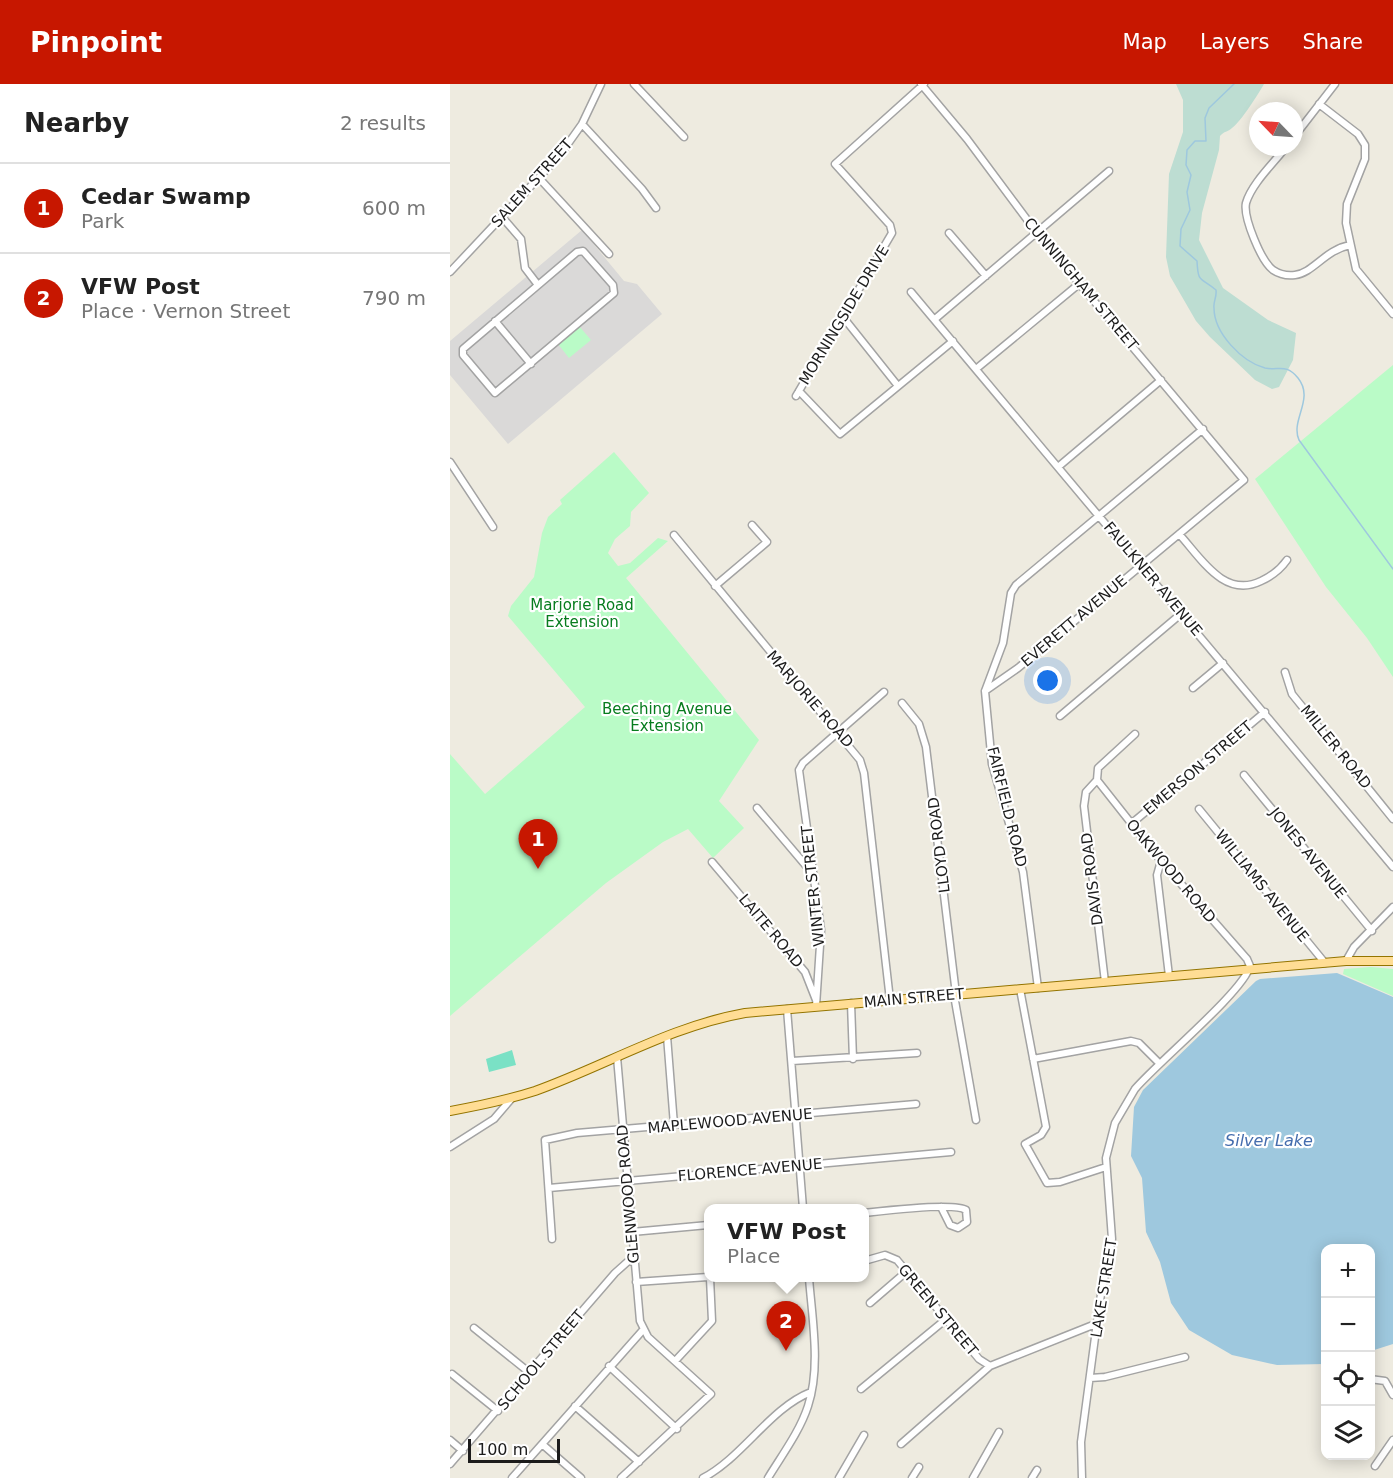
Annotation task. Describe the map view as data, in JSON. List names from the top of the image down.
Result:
{
  "streets": {
    "main road": ["MAIN STREET"],
    "street": [
      "SALEM STREET",
      "CUNNINGHAM STREET",
      "MORNINGSIDE DRIVE",
      "FAULKNER AVENUE",
      "EVERETT AVENUE",
      "MARJORIE ROAD",
      "MILLER ROAD",
      "EMERSON STREET",
      "FAIRFIELD ROAD",
      "LLOYD ROAD",
      "JONES AVENUE",
      "OAKWOOD ROAD",
      "DAVIS ROAD",
      "WINTER STREET",
      "WILLIAMS AVENUE",
      "LAITE ROAD",
      "MAPLEWOOD AVENUE",
      "FLORENCE AVENUE",
      "GLENWOOD ROAD",
      "LAKE STREET",
      "GREEN STREET",
      "SCHOOL STREET"
    ]
  },
  "crossings": [
    ["CUNNINGHAM STREET", "MORNINGSIDE DRIVE"],
    ["CUNNINGHAM STREET", "EVERETT AVENUE"],
    ["FAULKNER AVENUE", "EVERETT AVENUE"],
    ["FAULKNER AVENUE", "EMERSON STREET"],
    ["FAULKNER AVENUE", "FAIRFIELD ROAD"],
    ["EVERETT AVENUE", "FAIRFIELD ROAD"],
    ["MARJORIE ROAD", "WINTER STREET"],
    ["MARJORIE ROAD", "MAIN STREET"],
    ["EMERSON STREET", "OAKWOOD ROAD"],
    ["FAIRFIELD ROAD", "MAIN STREET"],
    ["LLOYD ROAD", "MAIN STREET"],
    ["OAKWOOD ROAD", "DAVIS ROAD"],
    ["OAKWOOD ROAD", "MAIN STREET"],
    ["OAKWOOD ROAD", "LAKE STREET"],
    ["DAVIS ROAD", "MAIN STREET"],
    ["WINTER STREET", "LAITE ROAD"],
    ["WINTER STREET", "MAIN STREET"],
    ["WILLIAMS AVENUE", "MAIN STREET"],
    ["LAITE ROAD", "MAIN STREET"],
    ["MAIN STREET", "GLENWOOD ROAD"],
    ["MAIN STREET", "LAKE STREET"],
    ["MAPLEWOOD AVENUE", "FLORENCE AVENUE"],
    ["MAPLEWOOD AVENUE", "GLENWOOD ROAD"],
    ["FLORENCE AVENUE", "GLENWOOD ROAD"],
    ["GLENWOOD ROAD", "SCHOOL STREET"]
  ],
  "water": ["Silver Lake"],
  "parks": ["Marjorie Road Extension", "Beeching Avenue Extension"],
  "scale_bar": "100 m",
  "north": "top left",
  "page": {
    "header": "Pinpoint",
    "nav": ["Map", "Layers", "Share"],
    "heading": ["Nearby", "2 results"],
    "list": [
      {
        "mark": "1",
        "name": "Cedar Swamp",
        "note": "Park",
        "value": "600 m"
      },
      {
        "mark": "2",
        "name": "VFW Post",
        "note": "Place · Vernon Street",
        "value": "790 m"
      }
    ],
    "pins": ["1", "2"],
    "popup": ["VFW Post", "Place"],
    "map_buttons": ["+", "−"],
    "scale": "100 m"
  }
}
